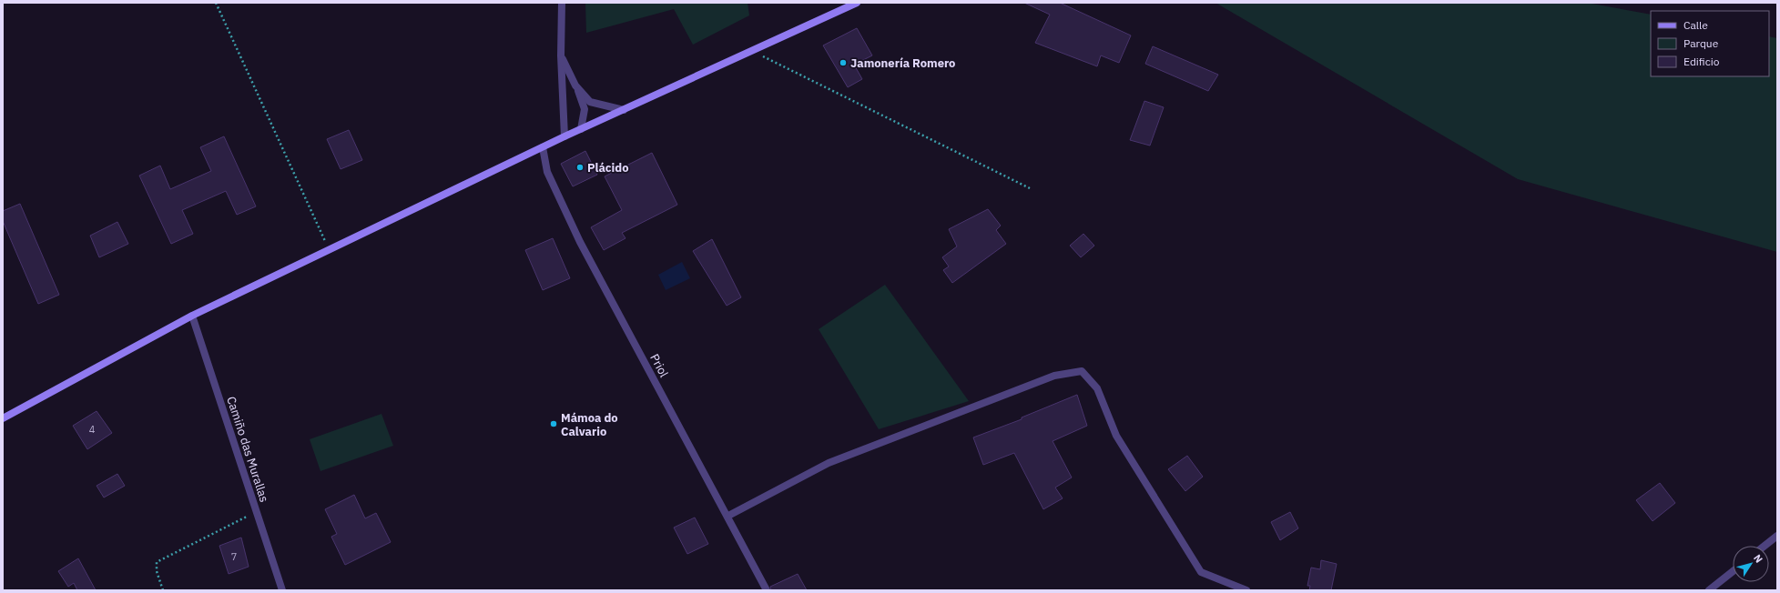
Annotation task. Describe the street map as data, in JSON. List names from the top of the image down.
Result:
{
  "streets": {
    "street": ["Priol", "Camiño das Murallas"]
  },
  "places": ["Jamonería Romero", "Plácido", "Mámoa do Calvario"],
  "house_numbers": ["4", "7"],
  "legend": ["Calle", "Parque", "Edificio"],
  "north": "top right"
}
